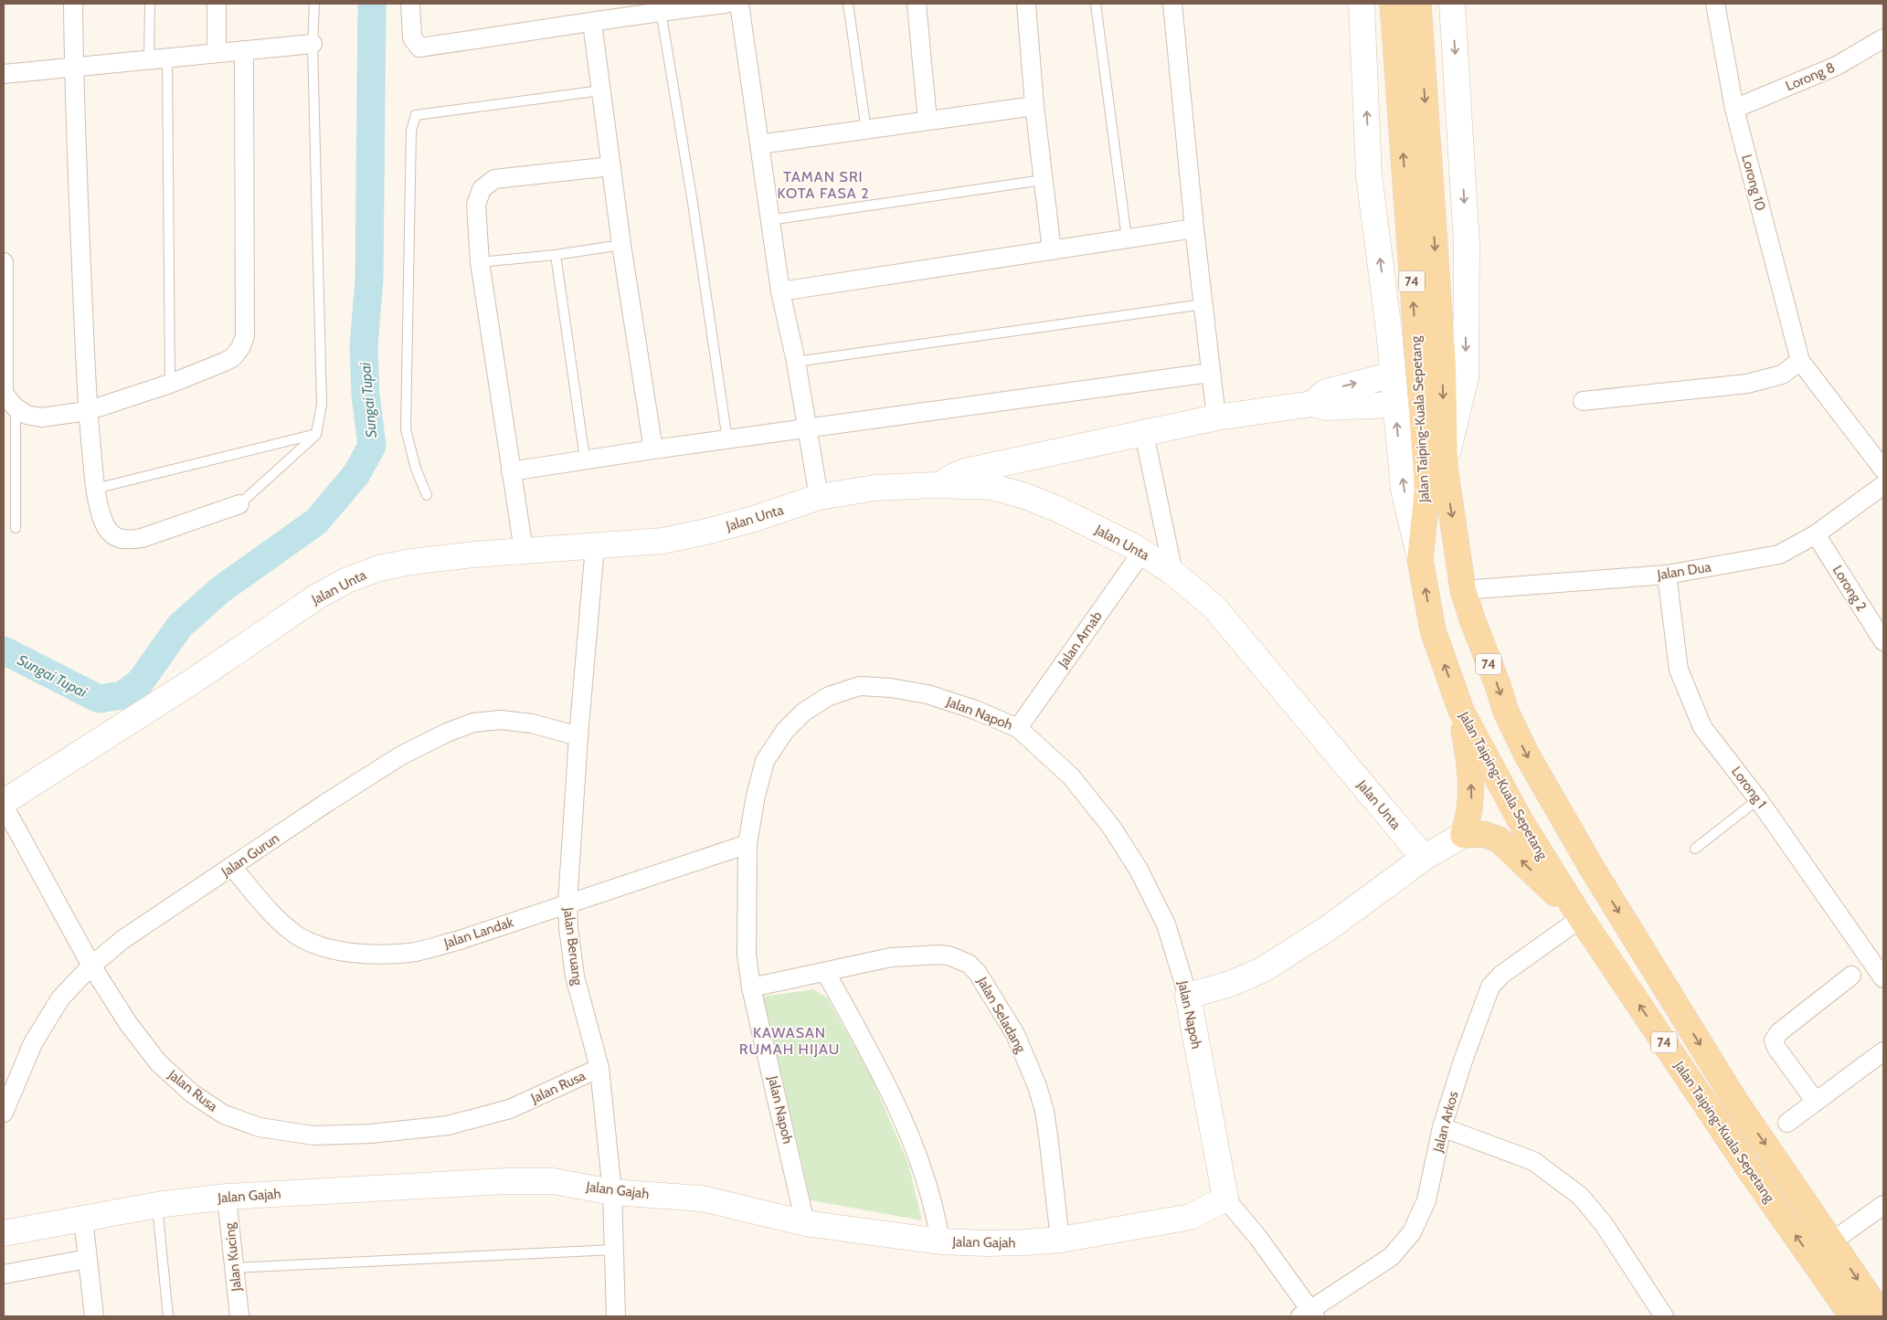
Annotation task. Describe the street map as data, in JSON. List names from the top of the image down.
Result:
{
  "streets": {
    "main road": [
      "74",
      "Jalan Taiping-Kuala Sepetang",
      "Jalan Unta",
      "Jalan Napoh",
      "Jalan Gajah"
    ],
    "street": [
      "Lorong 8",
      "Lorong 10",
      "Jalan Dua",
      "Lorong 2",
      "Jalan Arnab",
      "Lorong 1",
      "Jalan Gurun",
      "Jalan Landak",
      "Jalan Beruang",
      "Jalan Seladang",
      "Jalan Rusa",
      "Jalan Arkos",
      "Jalan Kucing"
    ]
  },
  "crossings": [
    ["Lorong 8", "Lorong 10"],
    ["Jalan Taiping-Kuala Sepetang", "Jalan Dua"],
    ["Jalan Taiping-Kuala Sepetang", "Jalan Arkos"],
    ["Jalan Unta", "Jalan Arnab"],
    ["Jalan Unta", "Jalan Beruang"],
    ["Jalan Unta", "Jalan Rusa"],
    ["Jalan Dua", "Lorong 2"],
    ["Jalan Dua", "Lorong 1"],
    ["Jalan Arnab", "Jalan Napoh"],
    ["Jalan Napoh", "Jalan Landak"],
    ["Jalan Napoh", "Jalan Seladang"],
    ["Jalan Napoh", "Jalan Arkos"],
    ["Jalan Napoh", "Jalan Gajah"],
    ["Jalan Gurun", "Jalan Landak"],
    ["Jalan Gurun", "Jalan Beruang"],
    ["Jalan Gurun", "Jalan Rusa"],
    ["Jalan Landak", "Jalan Beruang"],
    ["Jalan Beruang", "Jalan Rusa"],
    ["Jalan Beruang", "Jalan Gajah"],
    ["Jalan Seladang", "Jalan Gajah"],
    ["Jalan Gajah", "Jalan Kucing"]
  ],
  "districts": ["TAMAN SRI KOTA FASA 2", "KAWASAN RUMAH HIJAU"],
  "water": ["Sungai Tupai"]
}
